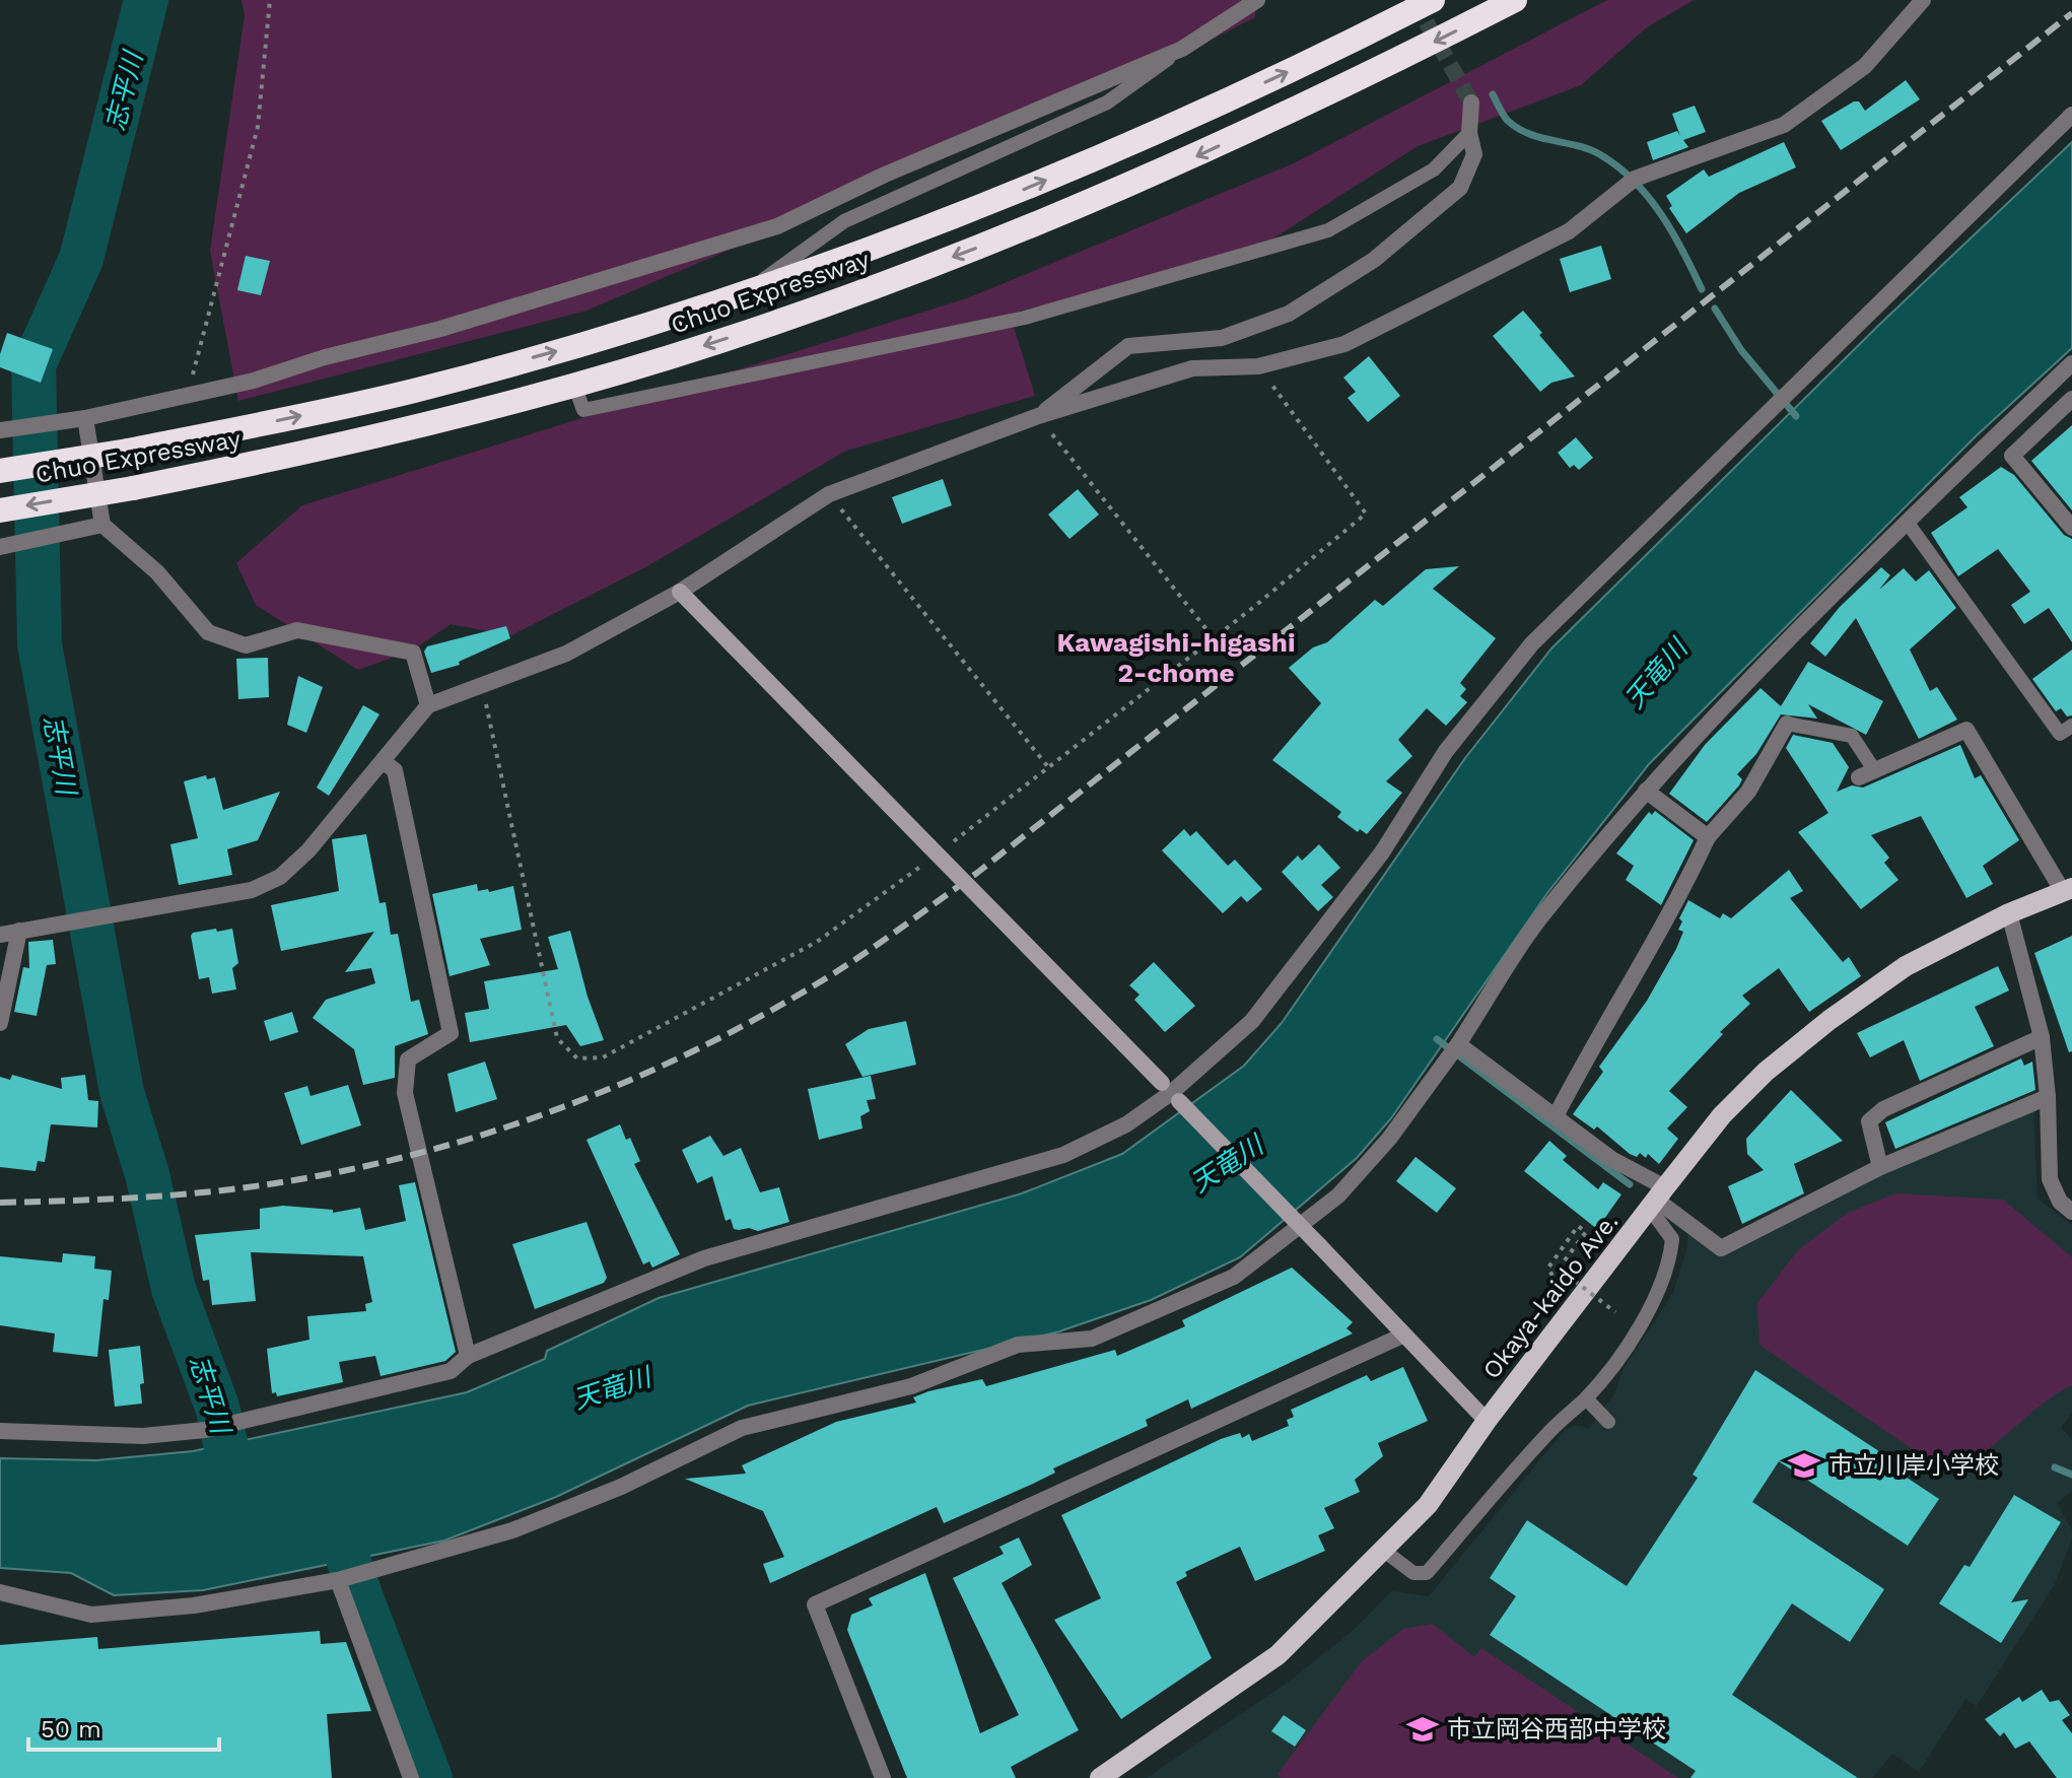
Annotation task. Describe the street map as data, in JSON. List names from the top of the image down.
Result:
{
  "streets": {
    "highway": ["Chuo Expressway"],
    "main road": ["Okaya-kaido Ave."]
  },
  "districts": ["Kawagishi-higashi 2-chome"],
  "water": ["志平川", "天竜川"],
  "places": {
    "school or university": ["市立川岸小学校", "市立岡谷西部中学校"]
  },
  "scale_bar": "50 m"
}
